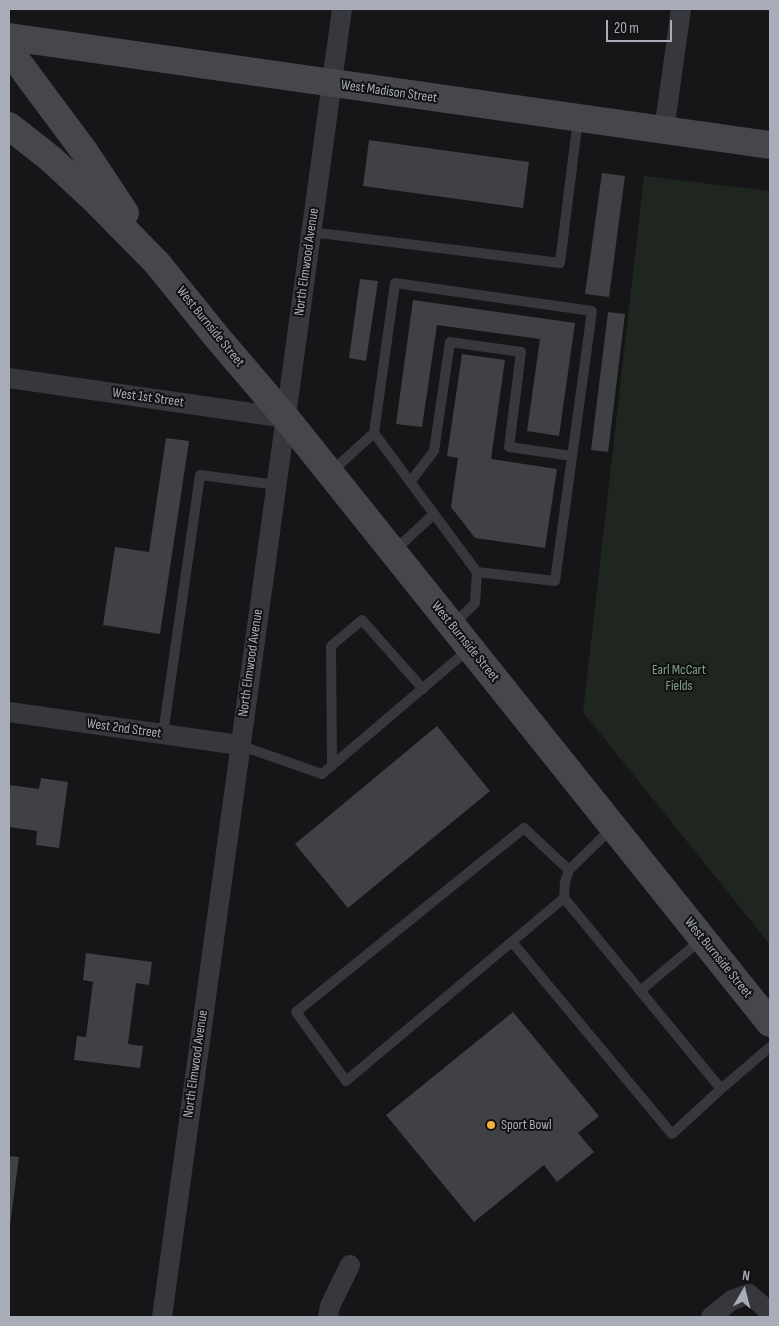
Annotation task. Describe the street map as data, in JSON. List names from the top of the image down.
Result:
{
  "streets": {
    "main road": ["West Madison Street", "West Burnside Street"],
    "street": ["North Elmwood Avenue", "West 1st Street", "West 2nd Street"]
  },
  "crossings": [
    ["West Madison Street", "North Elmwood Avenue"],
    ["North Elmwood Avenue", "West Burnside Street"],
    ["North Elmwood Avenue", "West 1st Street"],
    ["North Elmwood Avenue", "West 2nd Street"],
    ["West Burnside Street", "West 1st Street"]
  ],
  "parks": ["Earl McCart Fields"],
  "places": ["Sport Bowl"],
  "scale_bar": "20 m",
  "north": "top"
}
